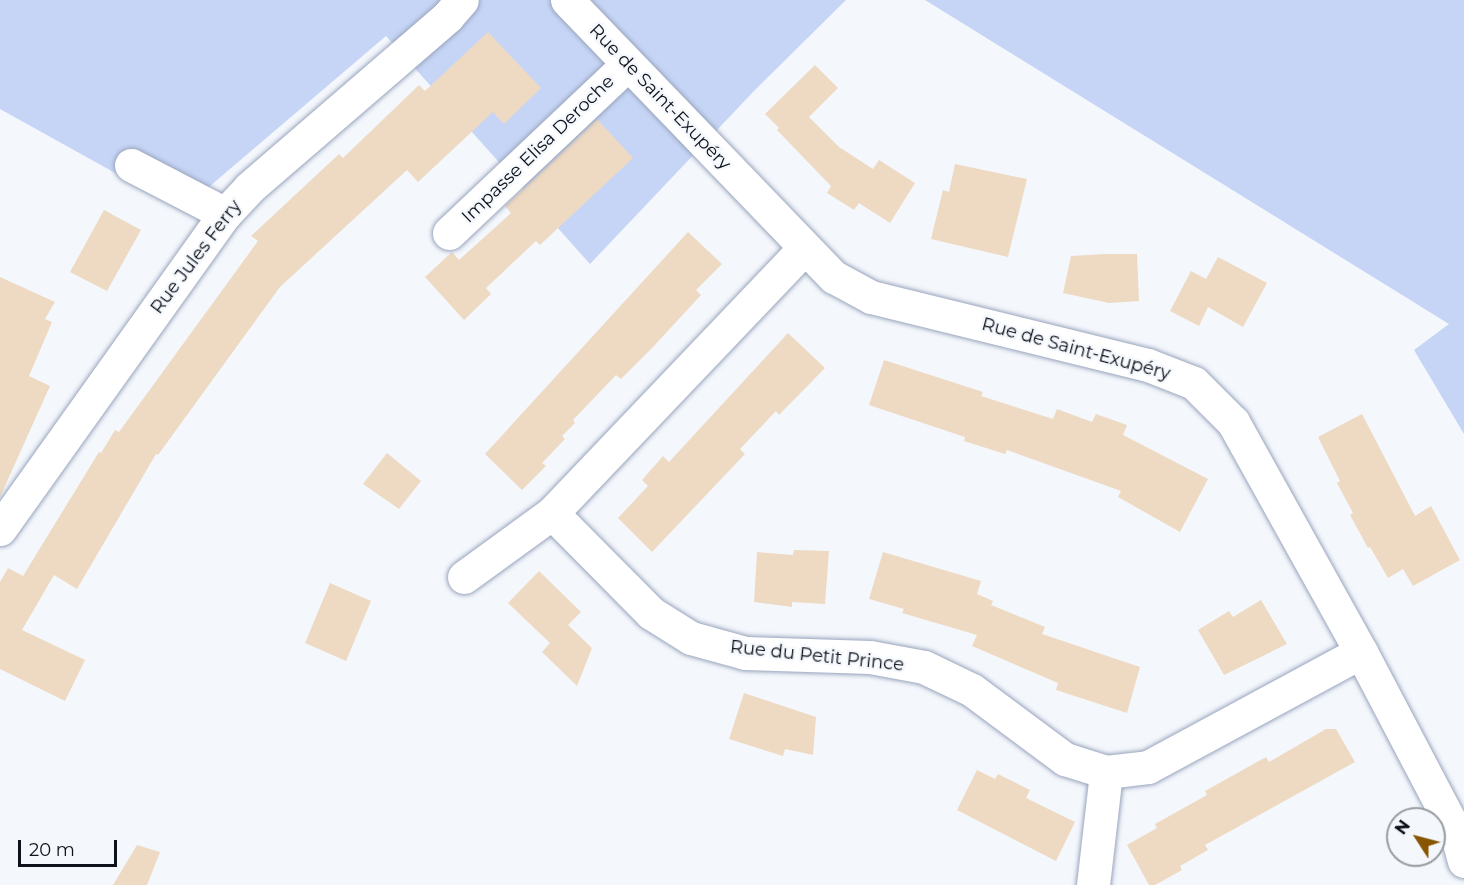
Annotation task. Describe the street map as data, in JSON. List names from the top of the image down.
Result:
{
  "streets": {
    "street": [
      "Rue de Saint-Exupéry",
      "Impasse Elisa Deroche",
      "Rue Jules Ferry",
      "Rue du Petit Prince"
    ]
  },
  "crossings": [
    ["Rue de Saint-Exupéry", "Impasse Elisa Deroche"],
    ["Rue de Saint-Exupéry", "Rue du Petit Prince"]
  ],
  "scale_bar": "20 m",
  "north": "top left"
}
